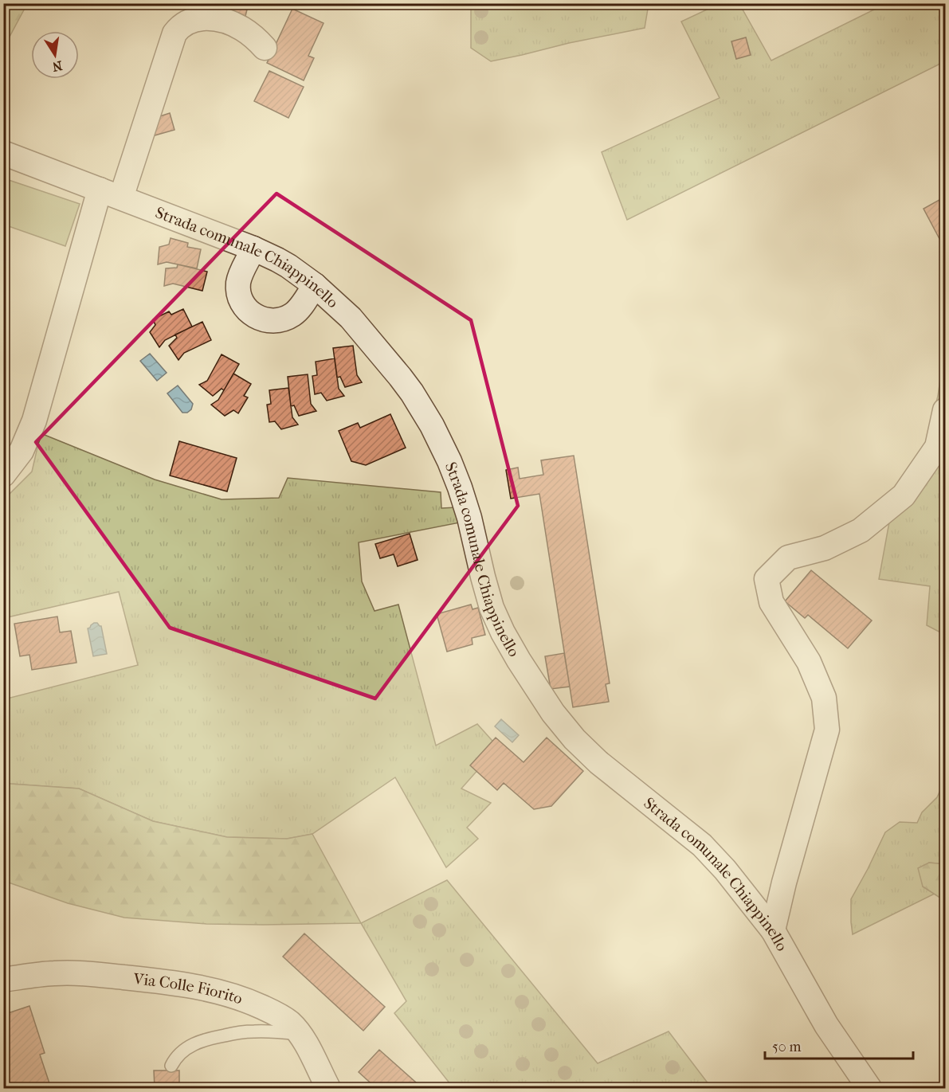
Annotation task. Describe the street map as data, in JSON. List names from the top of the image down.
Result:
{
  "streets": {
    "street": ["Strada comunale Chiappinello", "Via Colle Fiorito"]
  },
  "scale_bar": "50 m",
  "north": "bottom"
}
